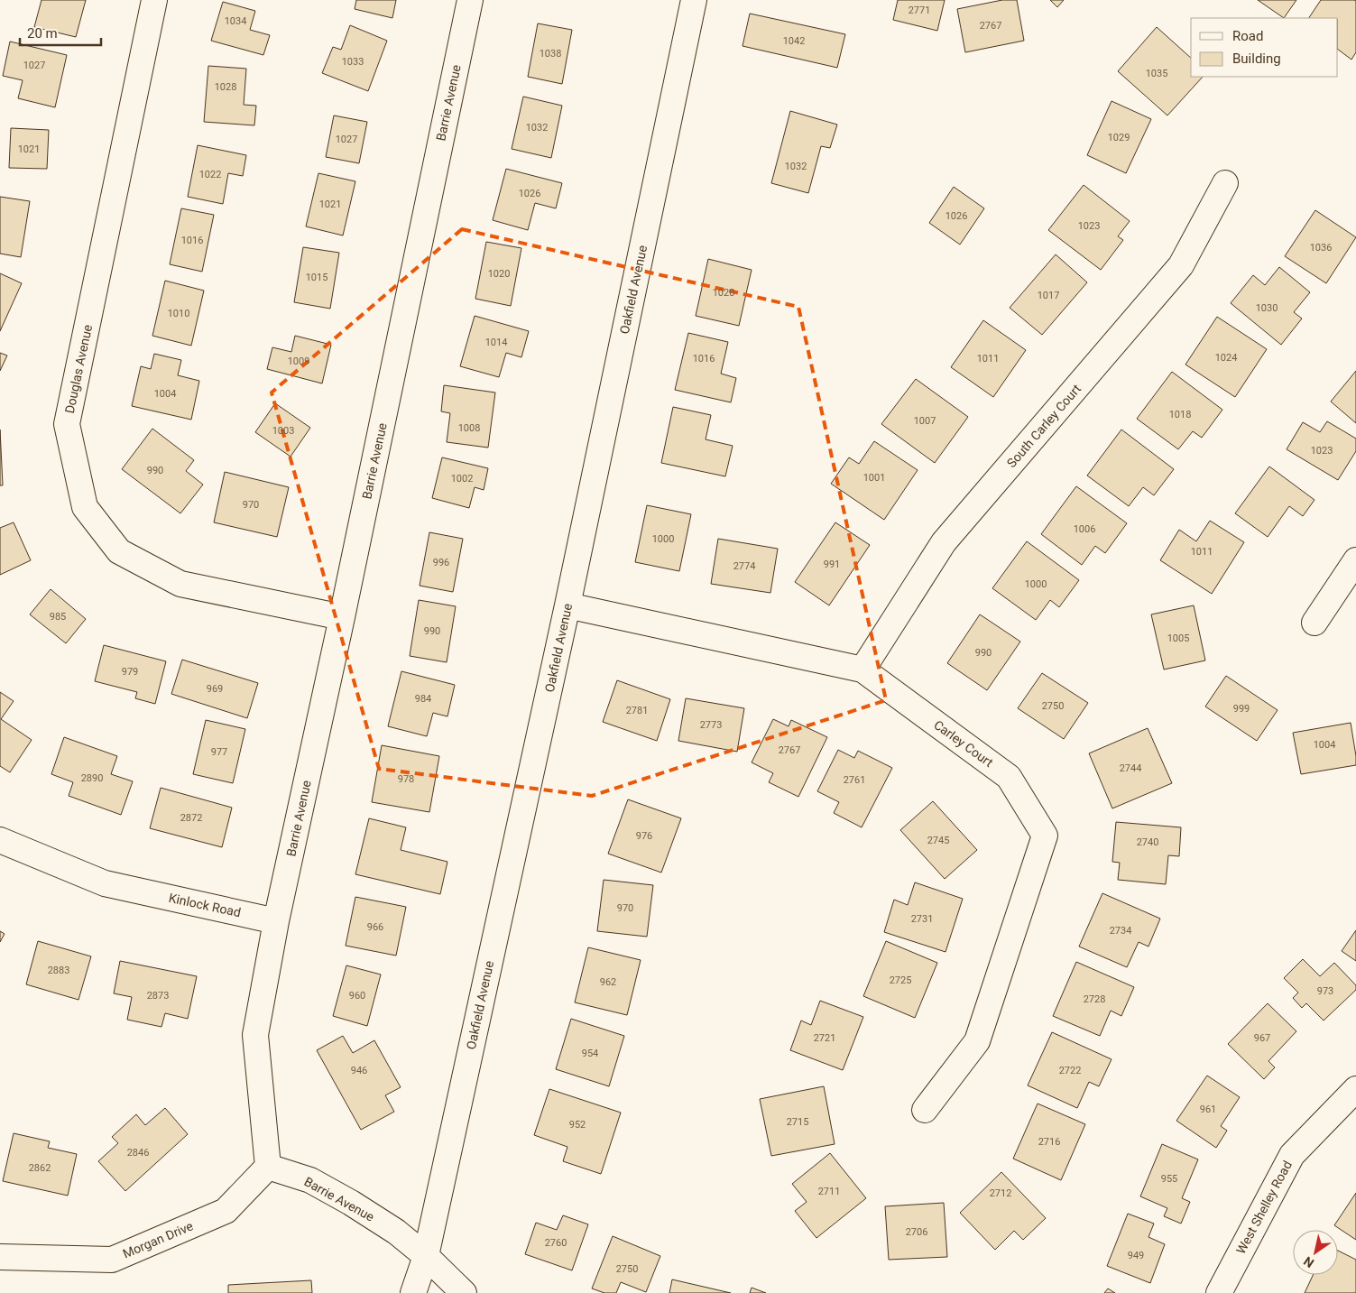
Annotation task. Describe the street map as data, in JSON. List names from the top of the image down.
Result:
{
  "streets": {
    "street": [
      "Barrie Avenue",
      "Oakfield Avenue",
      "Douglas Avenue",
      "South Carley Court",
      "Carley Court",
      "Kinlock Road",
      "West Shelley Road",
      "Morgan Drive"
    ]
  },
  "crossings": [
    ["Barrie Avenue", "Oakfield Avenue"],
    ["Barrie Avenue", "Douglas Avenue"],
    ["Barrie Avenue", "Kinlock Road"],
    ["Barrie Avenue", "Morgan Drive"],
    ["Oakfield Avenue", "Carley Court"],
    ["South Carley Court", "Carley Court"]
  ],
  "house_numbers": [
    "2771",
    "1034",
    "2767",
    "1042",
    "1038",
    "1033",
    "1027",
    "1035",
    "1028",
    "1032",
    "1029",
    "1027",
    "1021",
    "1032",
    "1022",
    "1026",
    "1021",
    "1026",
    "1023",
    "1016",
    "1036",
    "1020",
    "1015",
    "1020",
    "1017",
    "1030",
    "1010",
    "1014",
    "1024",
    "1016",
    "1011",
    "1009",
    "1004",
    "1018",
    "1007",
    "1008",
    "1003",
    "1023",
    "990",
    "1001",
    "1002",
    "970",
    "1006",
    "1000",
    "1011",
    "996",
    "991",
    "2774",
    "1000",
    "985",
    "990",
    "1005",
    "990",
    "979",
    "969",
    "984",
    "2750",
    "999",
    "2781",
    "2773",
    "1004",
    "2767",
    "977",
    "2744",
    "2890",
    "978",
    "2761",
    "2872",
    "976",
    "2745",
    "2740",
    "970",
    "2731",
    "966",
    "2734",
    "2883",
    "2725",
    "962",
    "973",
    "2873",
    "960",
    "2728",
    "2721",
    "967",
    "954",
    "946",
    "2722",
    "961",
    "2715",
    "952",
    "2716",
    "2846",
    "2862",
    "955",
    "2711",
    "2712",
    "2706",
    "2760",
    "949",
    "2750"
  ],
  "legend": ["Road", "Building"],
  "scale_bar": "20 m",
  "north": "bottom left"
}
